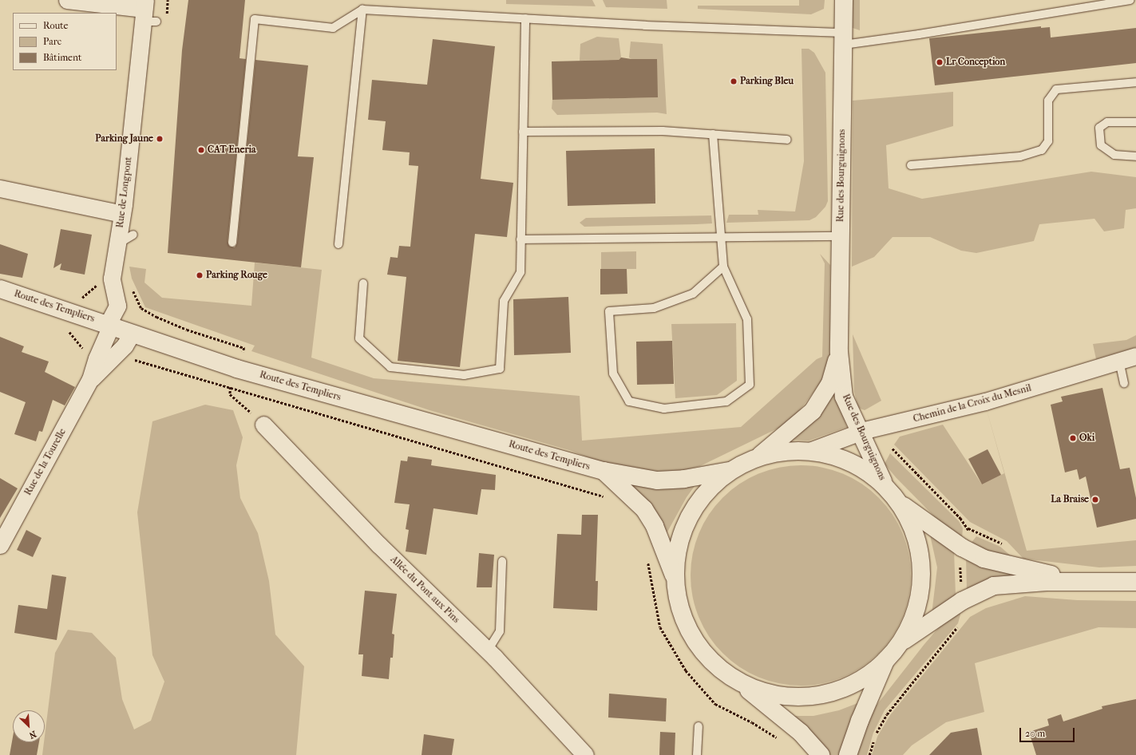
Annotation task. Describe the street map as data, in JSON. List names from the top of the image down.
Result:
{
  "streets": {
    "main road": ["Rue des Bourguignons", "Route des Templiers"],
    "street": [
      "Rue de Longpont",
      "Chemin de la Croix du Mesnil",
      "Rue de la Tourelle",
      "Allée du Pont aux Pins"
    ]
  },
  "crossings": [
    ["Rue des Bourguignons", "Chemin de la Croix du Mesnil"],
    ["Rue de Longpont", "Route des Templiers"],
    ["Rue de Longpont", "Rue de la Tourelle"],
    ["Route des Templiers", "Rue de la Tourelle"]
  ],
  "places": [
    "Lr Conception",
    "Parking Bleu",
    "Parking Jaune",
    "CAT Eneria",
    "Parking Rouge",
    "Oki",
    "La Braise"
  ],
  "legend": ["Route", "Parc", "Bâtiment"],
  "scale_bar": "20 m",
  "north": "bottom right"
}
